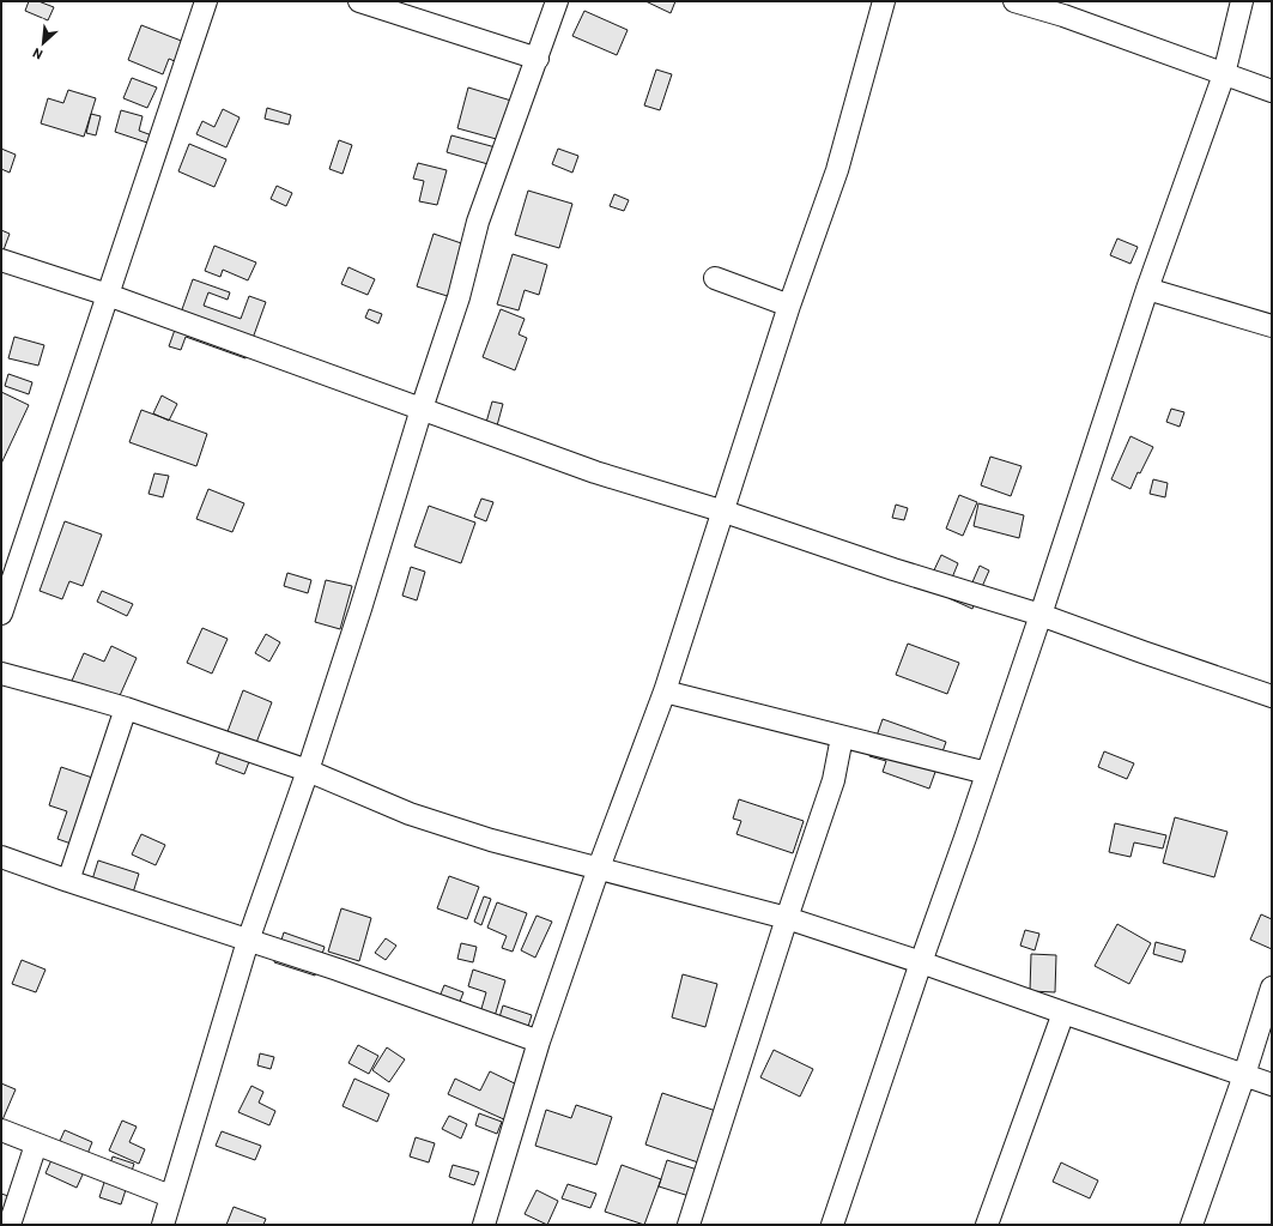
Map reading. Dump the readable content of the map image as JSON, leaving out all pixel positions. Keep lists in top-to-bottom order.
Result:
{
  "north": "bottom left"
}
